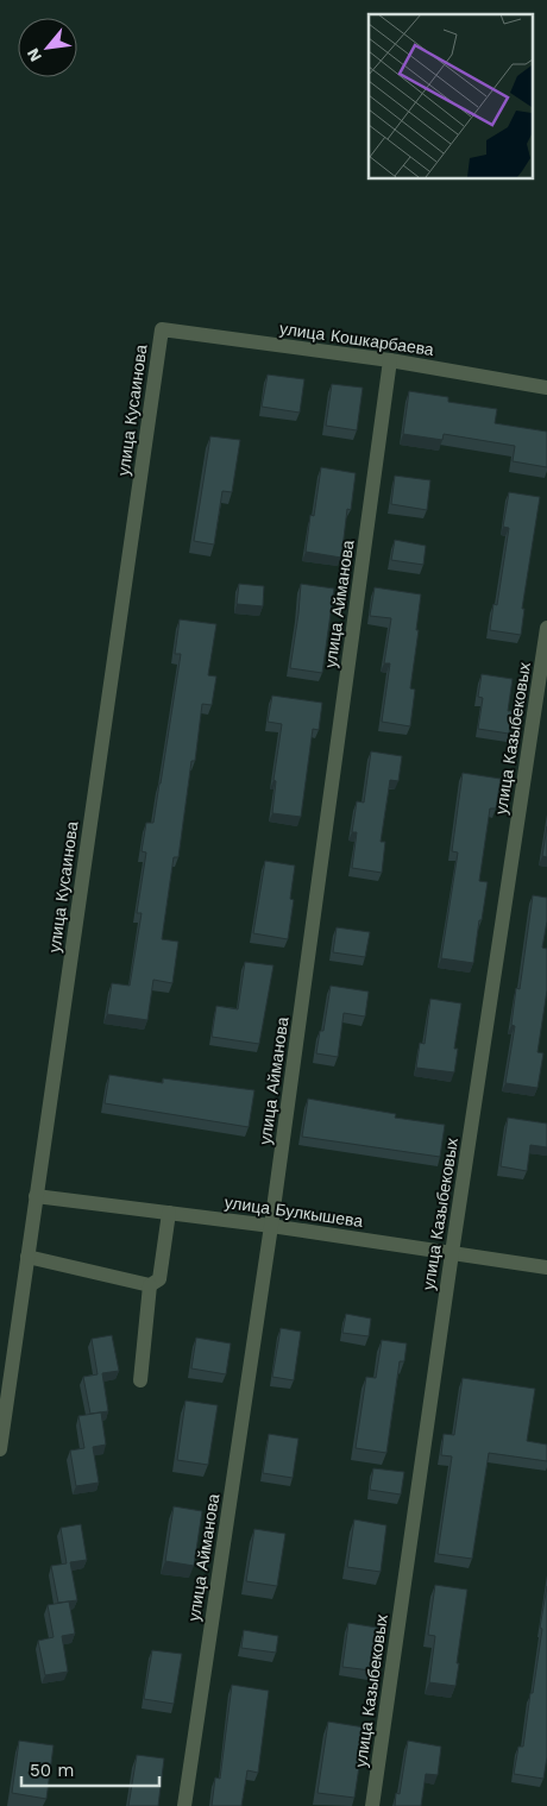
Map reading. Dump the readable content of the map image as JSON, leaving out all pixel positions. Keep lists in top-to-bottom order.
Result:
{
  "streets": {
    "street": [
      "улица Кошкарбаева",
      "улица Кусаинова",
      "улица Айманова",
      "улица Казыбековых",
      "улица Булкышева"
    ]
  },
  "crossings": [
    ["улица Кошкарбаева", "улица Кусаинова"],
    ["улица Кошкарбаева", "улица Айманова"],
    ["улица Кусаинова", "улица Булкышева"],
    ["улица Айманова", "улица Булкышева"],
    ["улица Казыбековых", "улица Булкышева"]
  ],
  "scale_bar": "50 m",
  "north": "bottom left"
}
